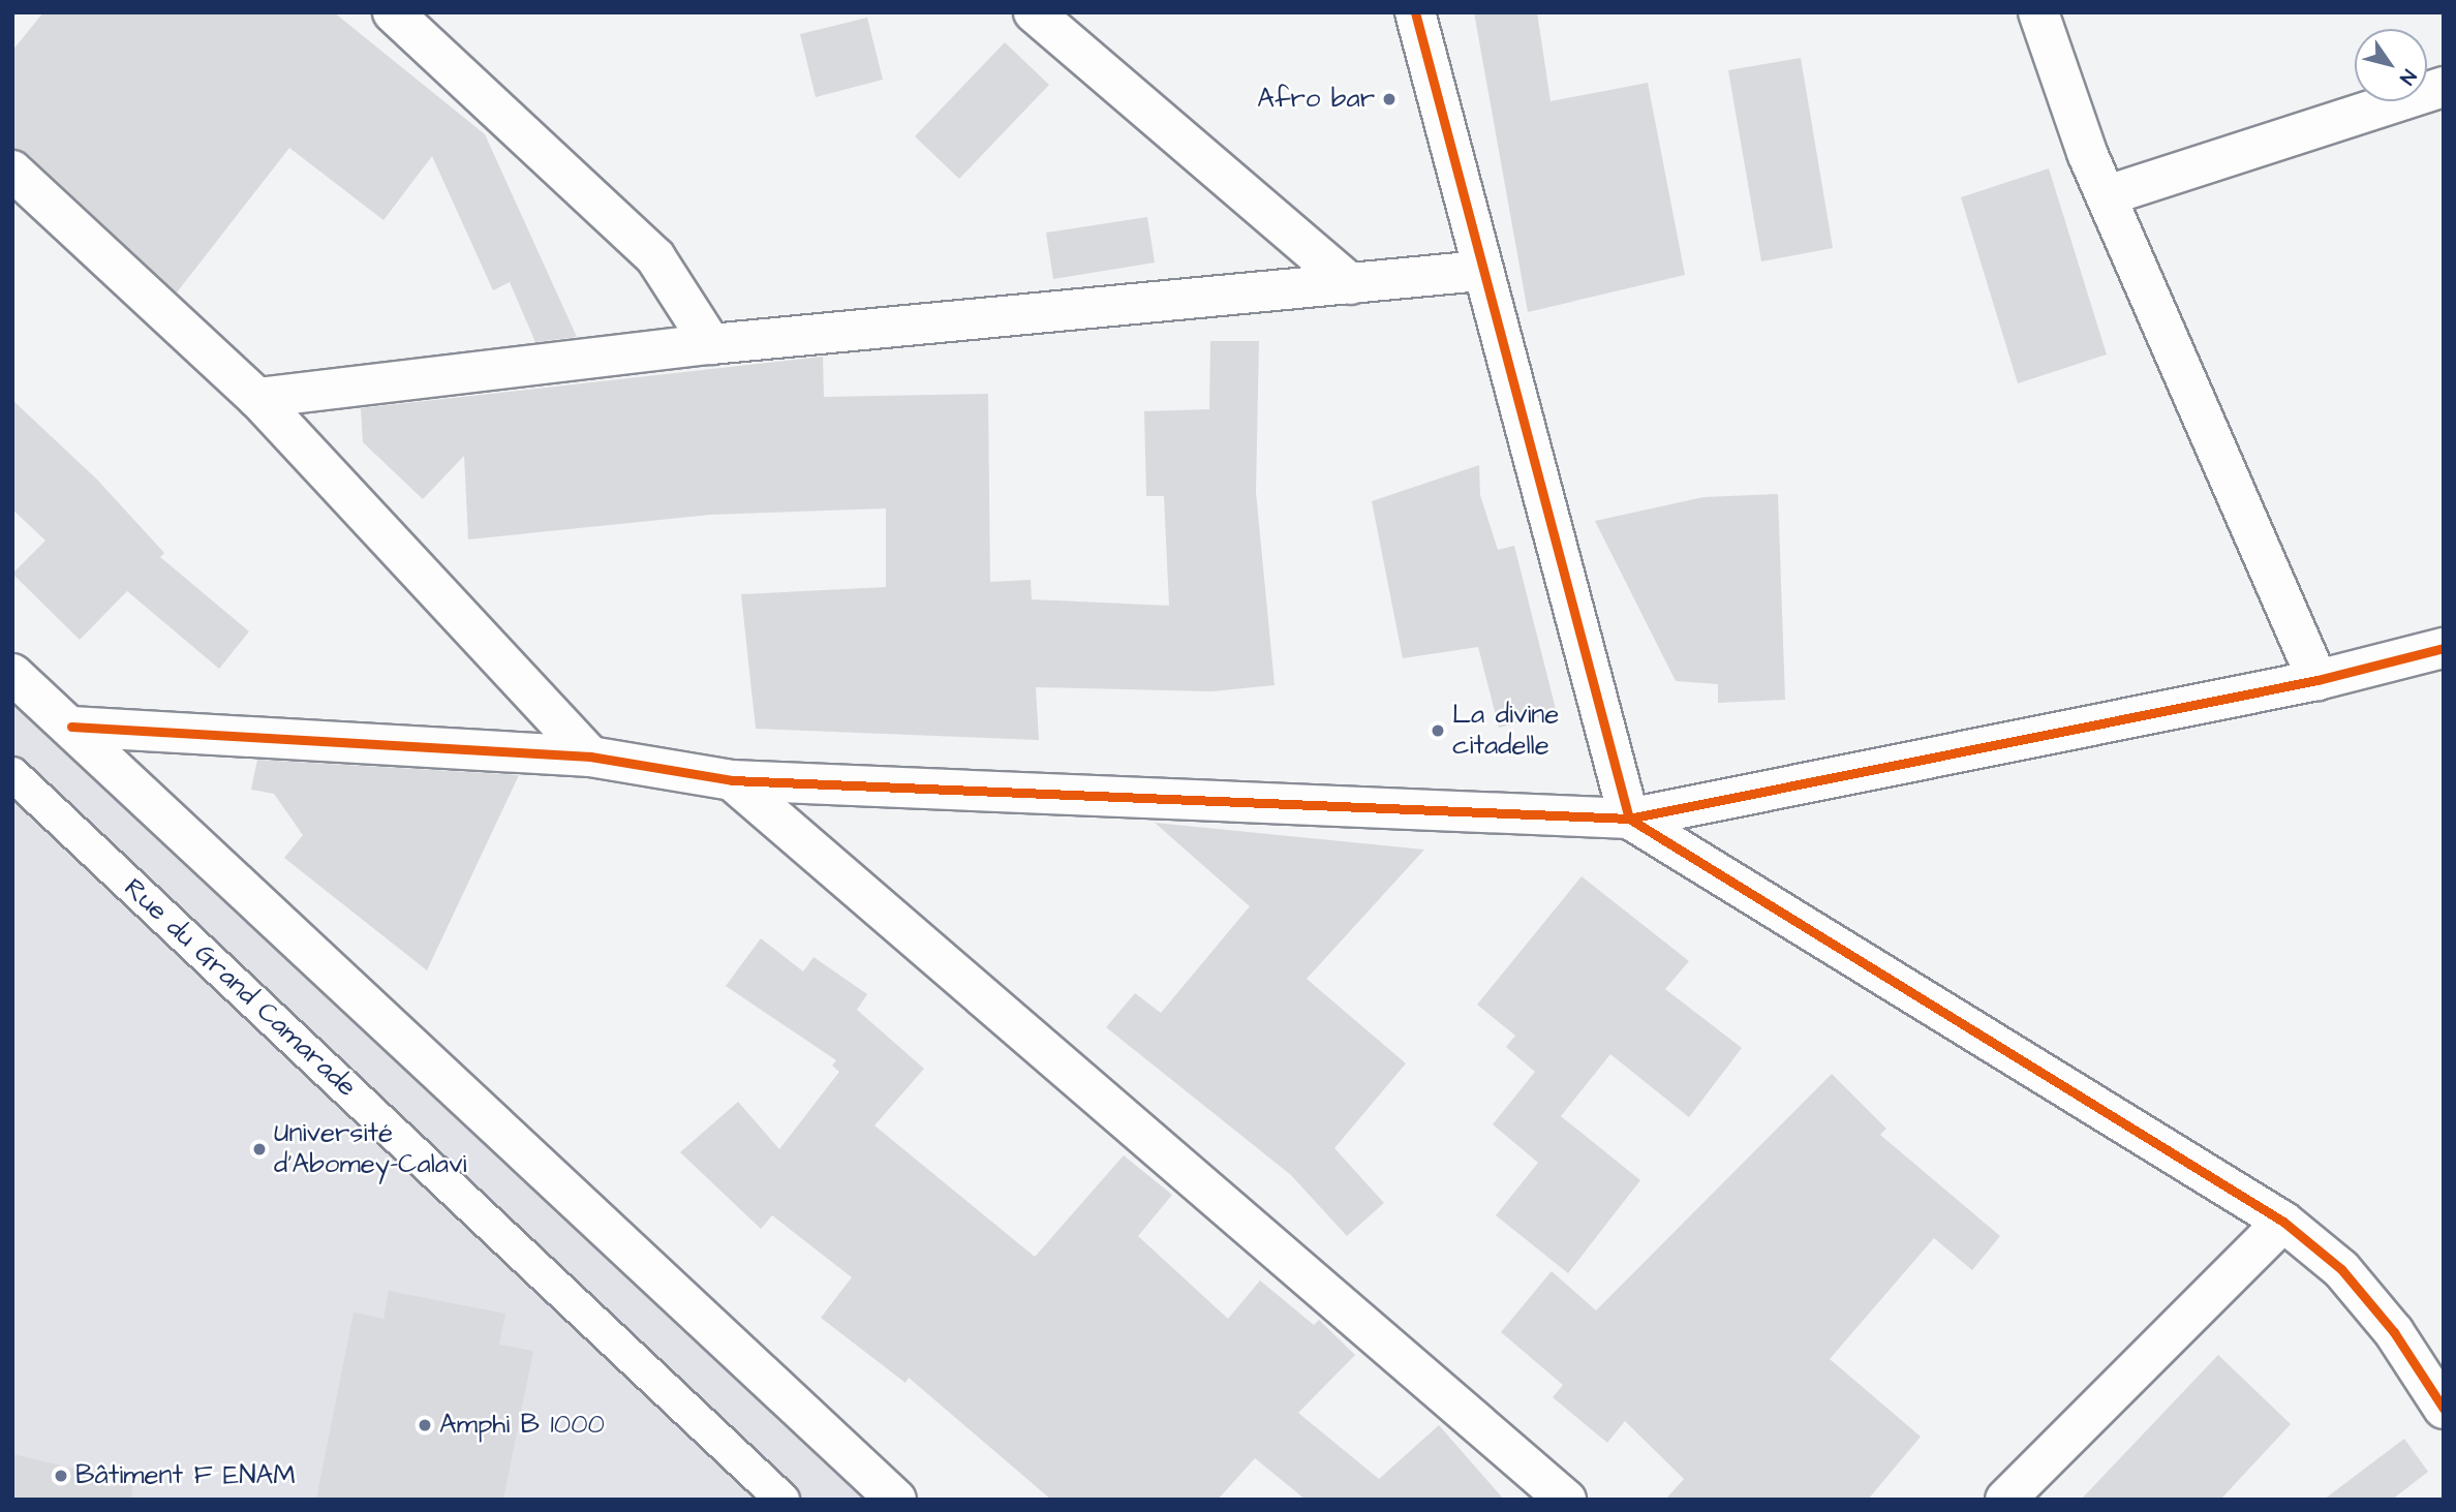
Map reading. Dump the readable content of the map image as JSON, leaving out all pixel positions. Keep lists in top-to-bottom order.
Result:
{
  "streets": {
    "lane": ["Rue du Grand Camarade"]
  },
  "places": [
    "Afro bar",
    "La divine citadelle",
    "Université d'Abomey-Calavi",
    "Amphi B 1000",
    "Bâtiment F ENAM"
  ],
  "north": "bottom right"
}
